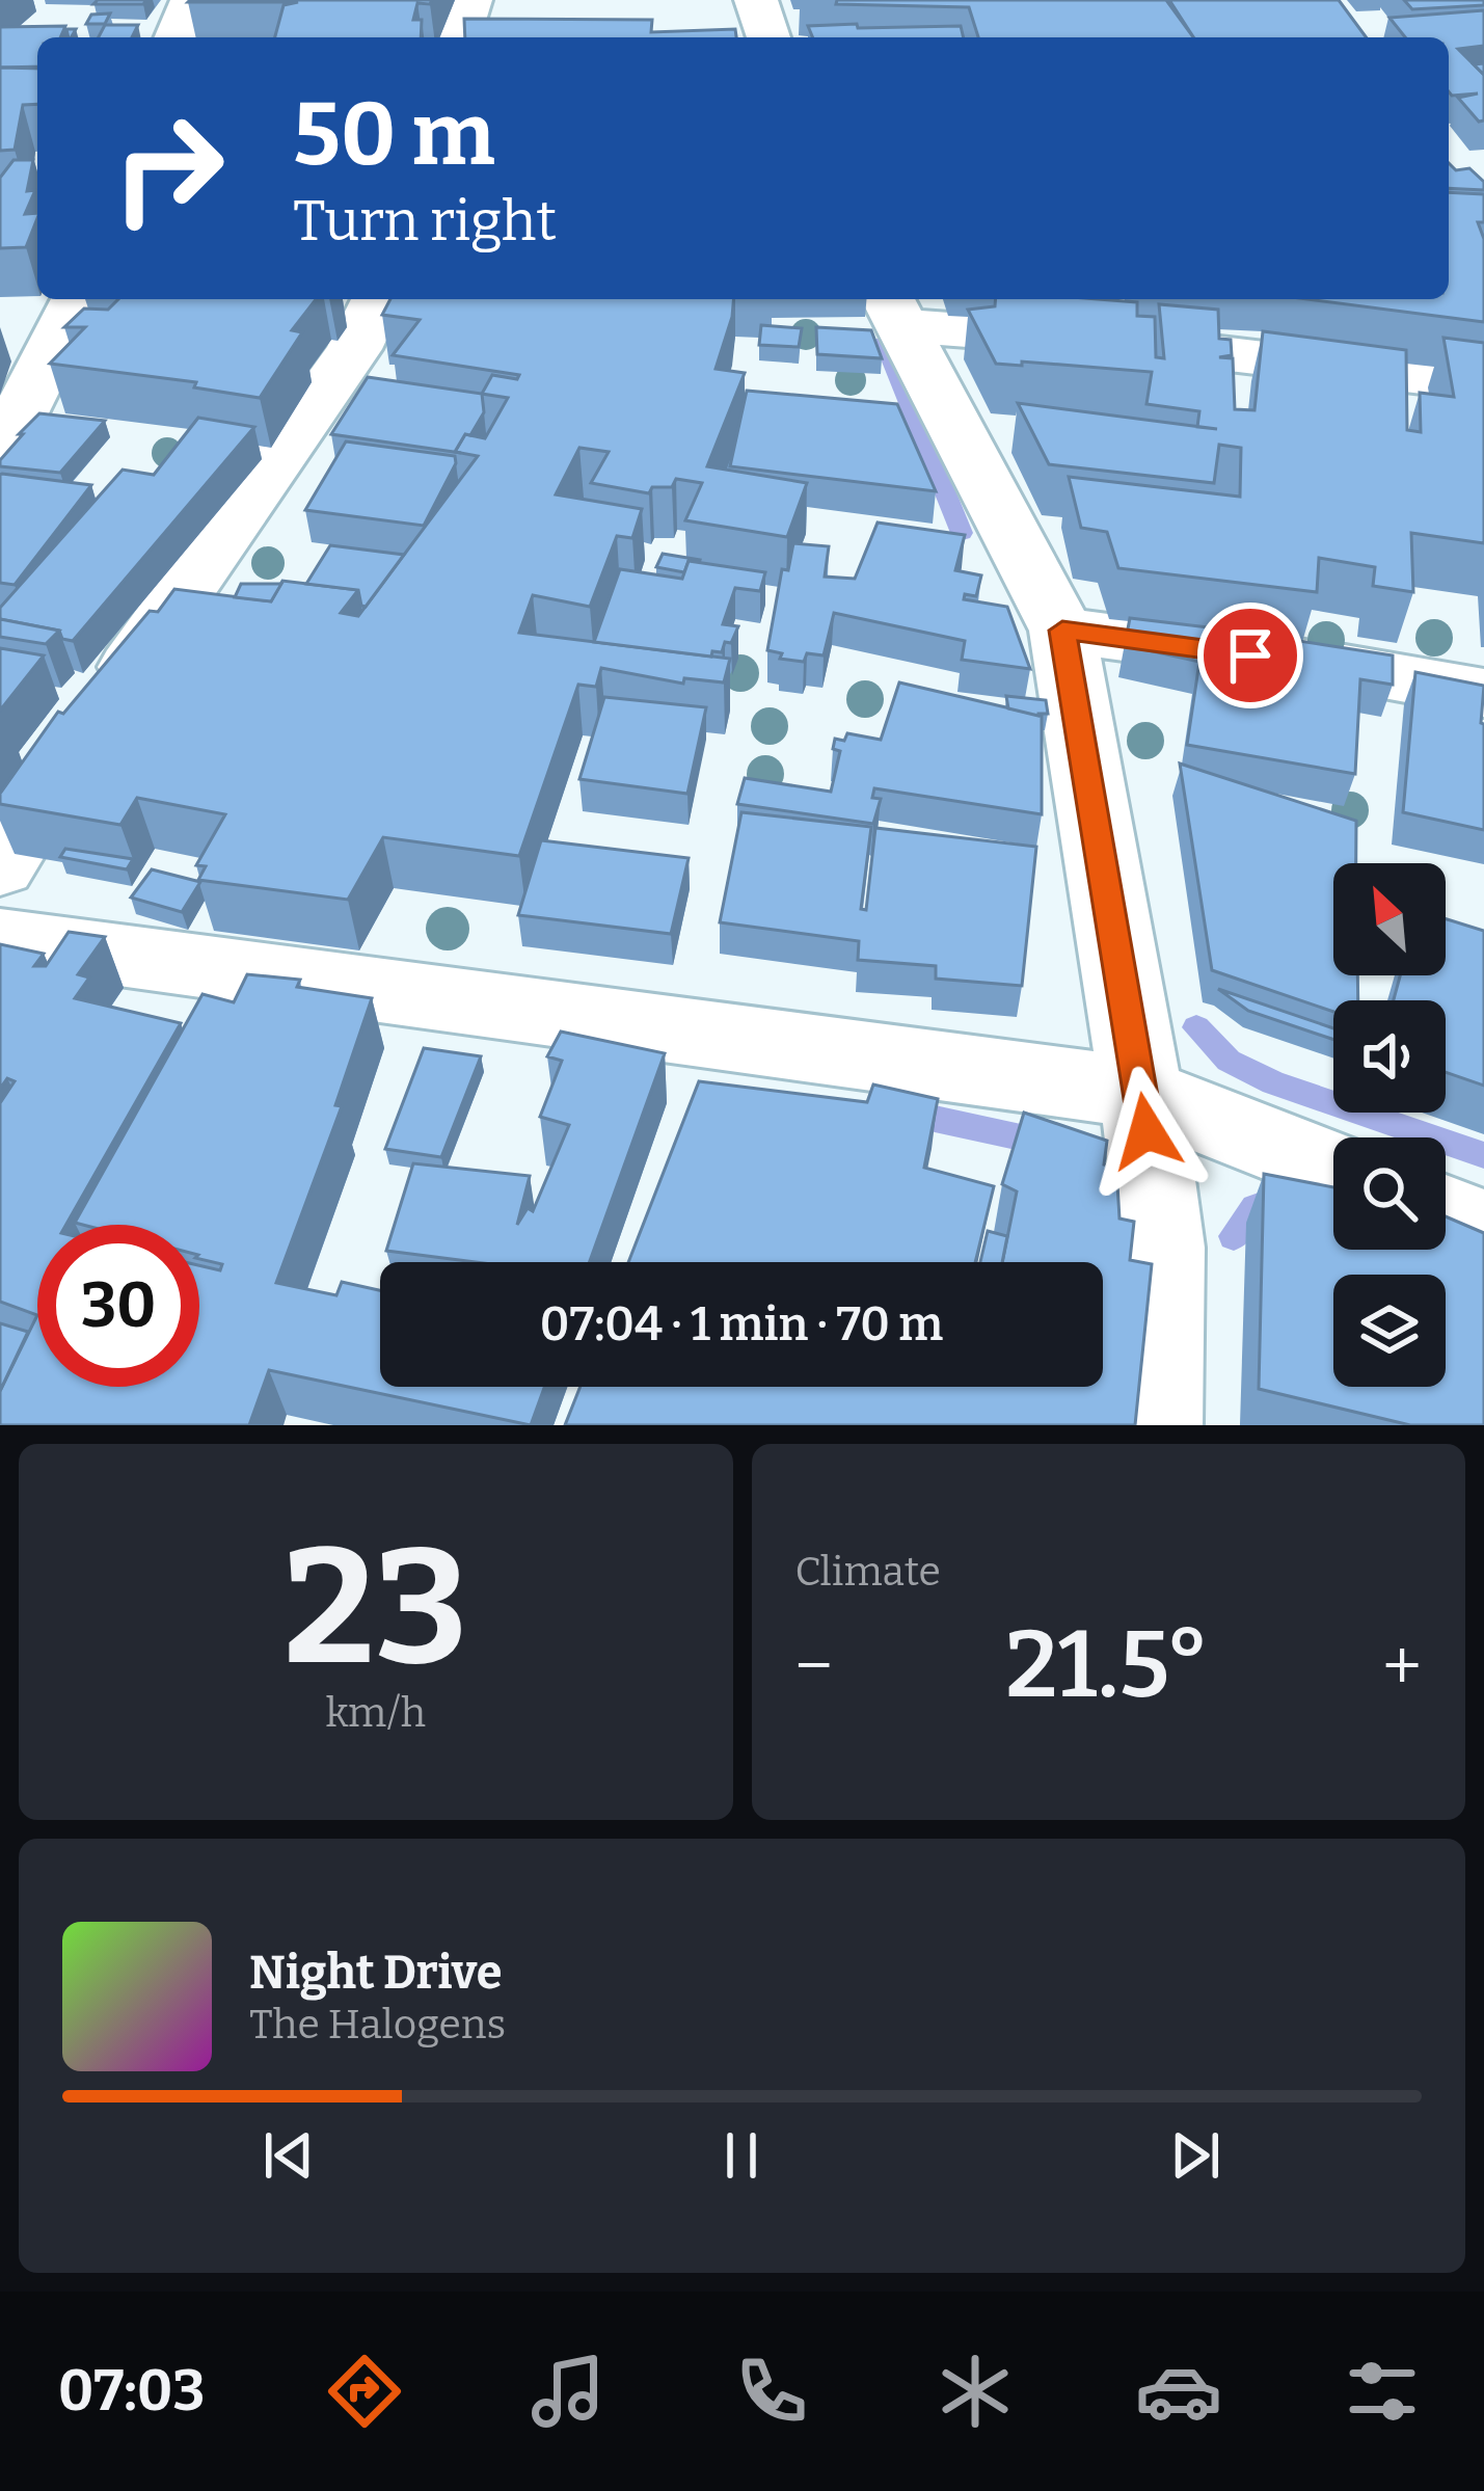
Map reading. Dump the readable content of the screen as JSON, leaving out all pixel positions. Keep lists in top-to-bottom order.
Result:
{
  "north": "top left",
  "page": {
    "turn": ["50 m", "Turn right"],
    "limit": "30",
    "trip": "07:04 · 1 min · 70 m",
    "tile": [
      ["23", "km/h"],
      "Climate"
    ],
    "heat": ["−", "21.5°", "+"],
    "song": ["Night Drive", "The Halogens"],
    "tabs": "07:03"
  }
}
